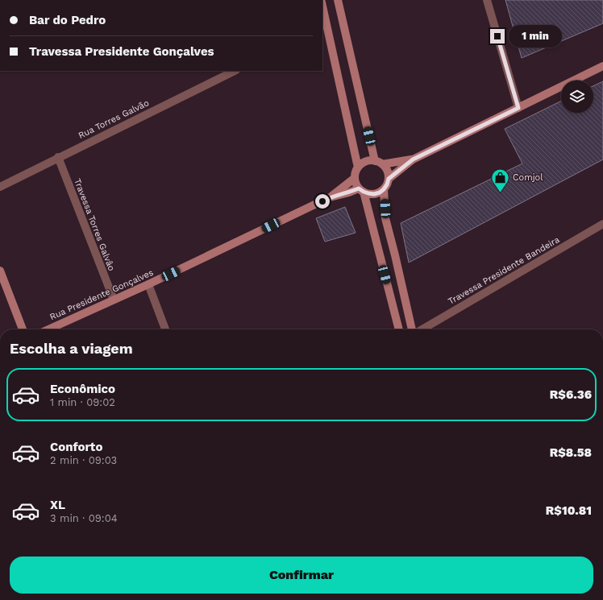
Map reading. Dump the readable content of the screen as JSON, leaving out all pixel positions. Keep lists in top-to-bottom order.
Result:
{
  "streets": {
    "street": [
      "Rua Torres Galvão",
      "Travessa Torres Galvâo",
      "Travessa Presidente Bandeira",
      "Rua Presidente Gonçalves"
    ]
  },
  "crossings": [
    ["Rua Torres Galvão", "Travessa Torres Galvâo"],
    ["Travessa Torres Galvâo", "Rua Presidente Gonçalves"]
  ],
  "places": {
    "shop": ["Comjol"]
  },
  "page": {
    "banner": ["Bar do Pedro", "Travessa Presidente Gonçalves"],
    "bubble": "1 min",
    "heading": "Escolha a viagem",
    "list": [
      {
        "name": "Econômico",
        "note": "1 min · 09:02",
        "value": "R$6.36"
      },
      {
        "name": "Conforto",
        "note": "2 min · 09:03",
        "value": "R$8.58"
      },
      {
        "name": "XL",
        "note": "3 min · 09:04",
        "value": "R$10.81"
      }
    ],
    "buttons": "Confirmar"
  }
}
